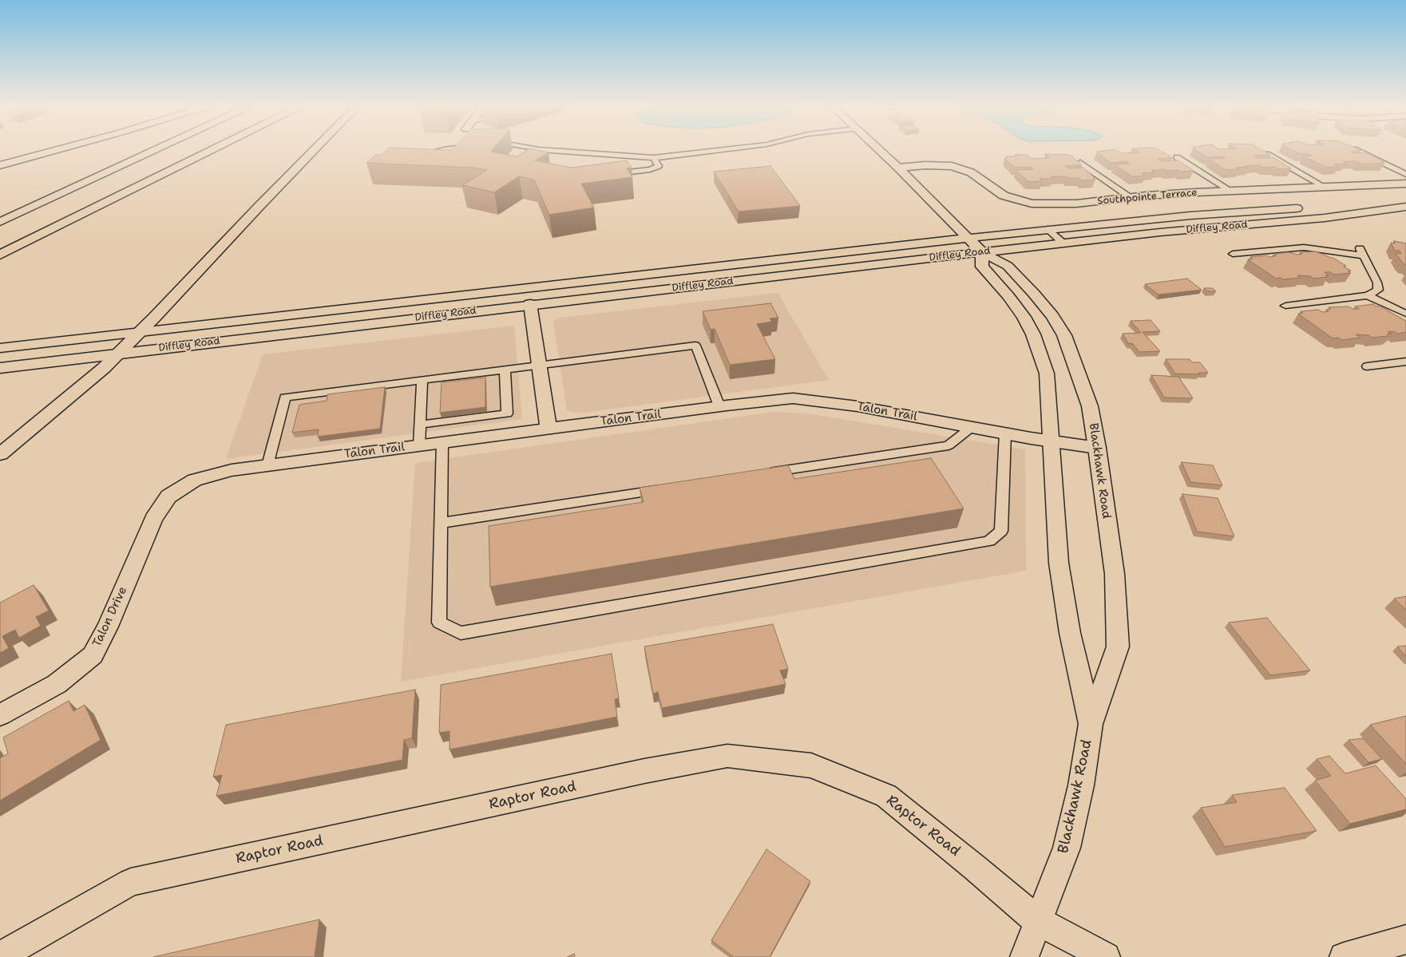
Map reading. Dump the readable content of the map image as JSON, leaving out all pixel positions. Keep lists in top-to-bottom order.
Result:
{
  "streets": {
    "main road": [
      "Southpointe Terrace",
      "Diffley Road",
      "Talon Trail",
      "Blackhawk Road",
      "Talon Drive",
      "Raptor Road"
    ]
  },
  "crossings": [
    ["Southpointe Terrace", "Blackhawk Road"],
    ["Diffley Road", "Blackhawk Road"],
    ["Talon Trail", "Blackhawk Road"],
    ["Talon Trail", "Talon Drive"],
    ["Blackhawk Road", "Raptor Road"]
  ]
}
